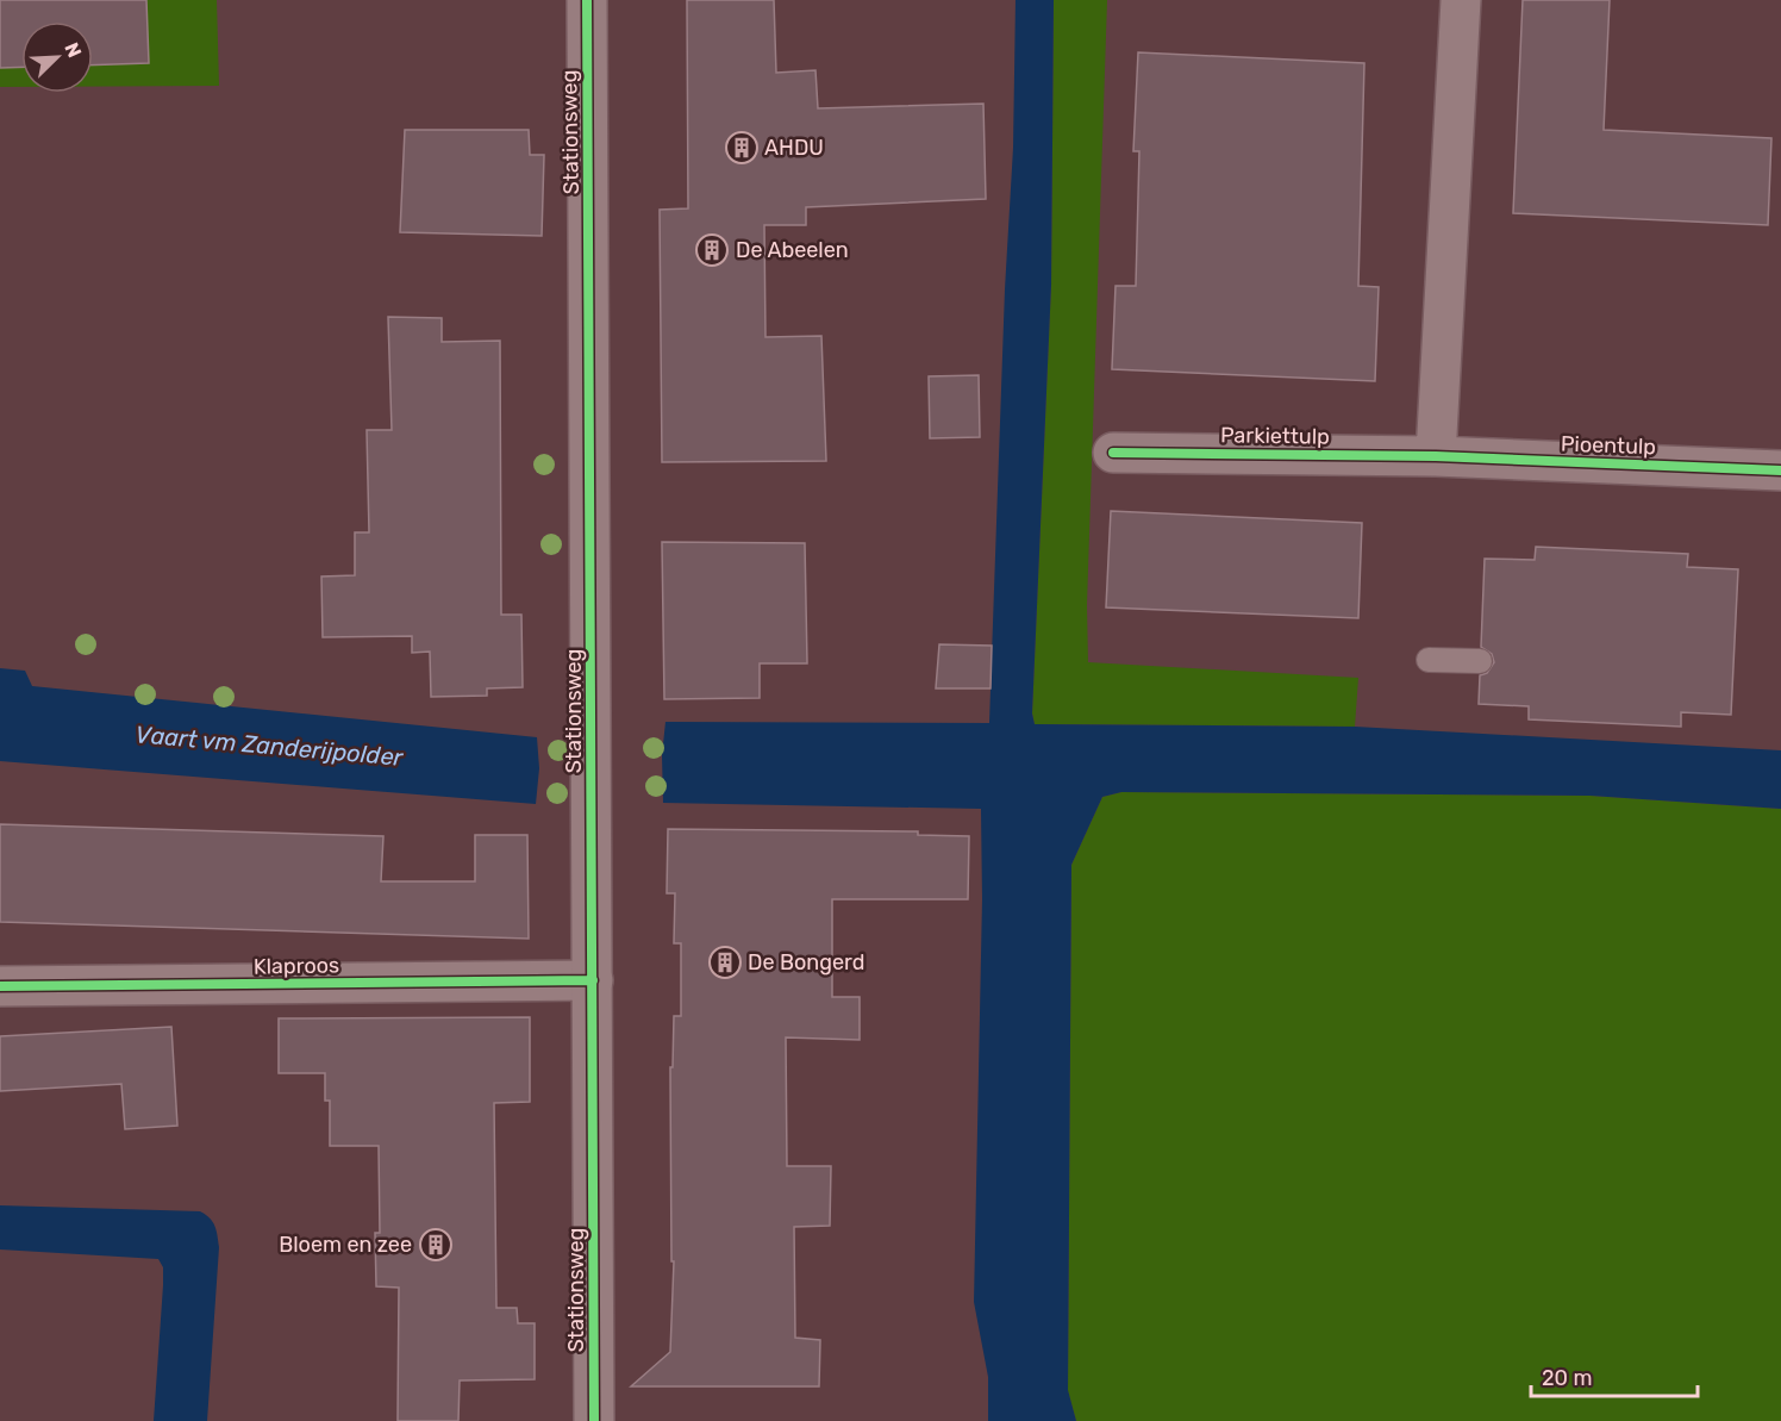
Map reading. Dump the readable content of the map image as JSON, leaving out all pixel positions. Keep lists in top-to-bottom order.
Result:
{
  "streets": {
    "street": [
      "Stationsweg",
      "Parkiettulp",
      "Pioentulp",
      "Klaproos"
    ]
  },
  "crossings": [
    ["Stationsweg", "Klaproos"],
    ["Parkiettulp", "Pioentulp"]
  ],
  "water": ["Vaart vm Zanderijpolder"],
  "places": {
    "building": [
      "AHDU",
      "De Abeelen",
      "De Bongerd",
      "Bloem en zee"
    ]
  },
  "scale_bar": "20 m",
  "north": "top right"
}
